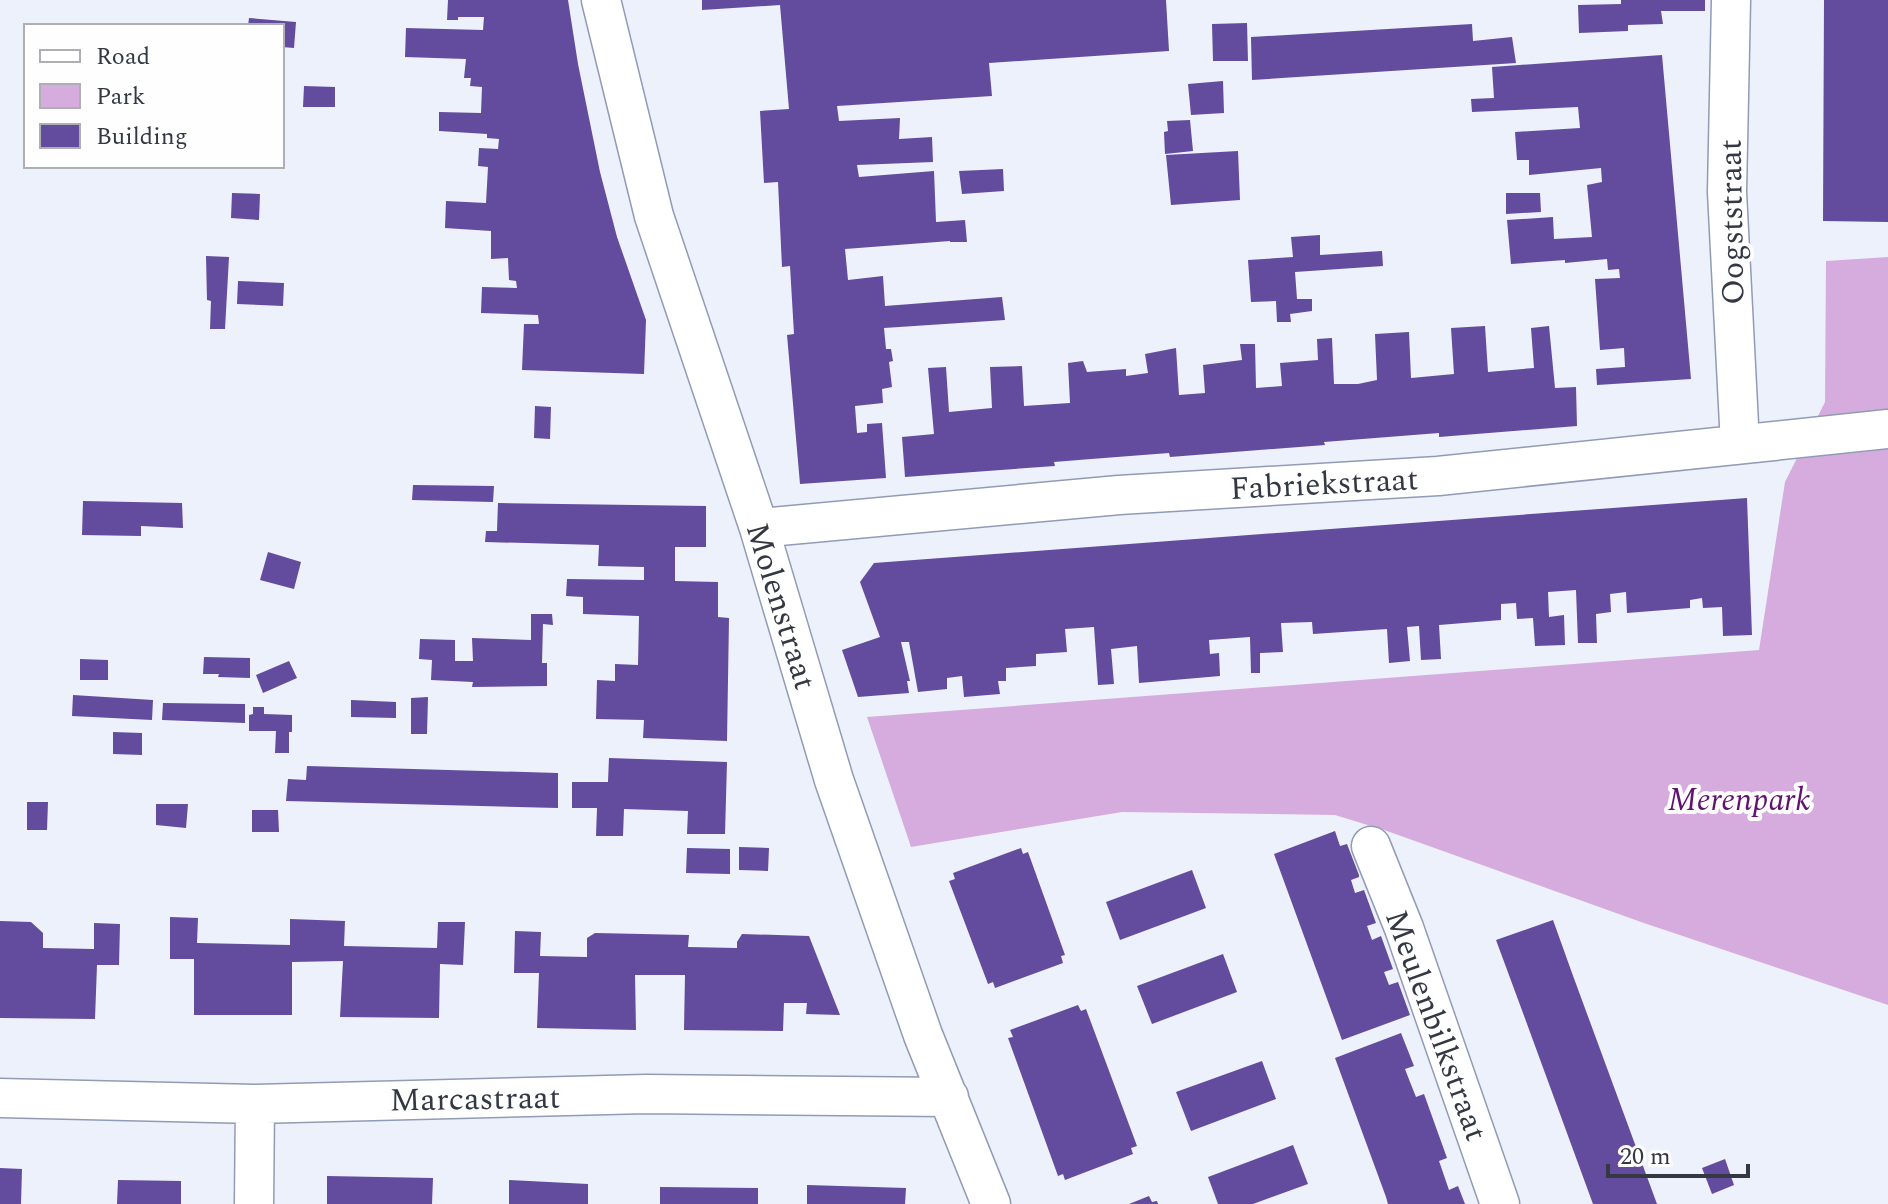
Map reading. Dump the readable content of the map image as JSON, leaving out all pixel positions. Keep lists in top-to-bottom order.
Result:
{
  "streets": {
    "street": [
      "Oogststraat",
      "Fabriekstraat",
      "Molenstraat",
      "Meulenbilkstraat",
      "Marcastraat"
    ]
  },
  "crossings": [
    ["Oogststraat", "Fabriekstraat"],
    ["Fabriekstraat", "Molenstraat"],
    ["Molenstraat", "Marcastraat"]
  ],
  "parks": ["Merenpark"],
  "legend": ["Road", "Park", "Building"],
  "scale_bar": "20 m"
}
